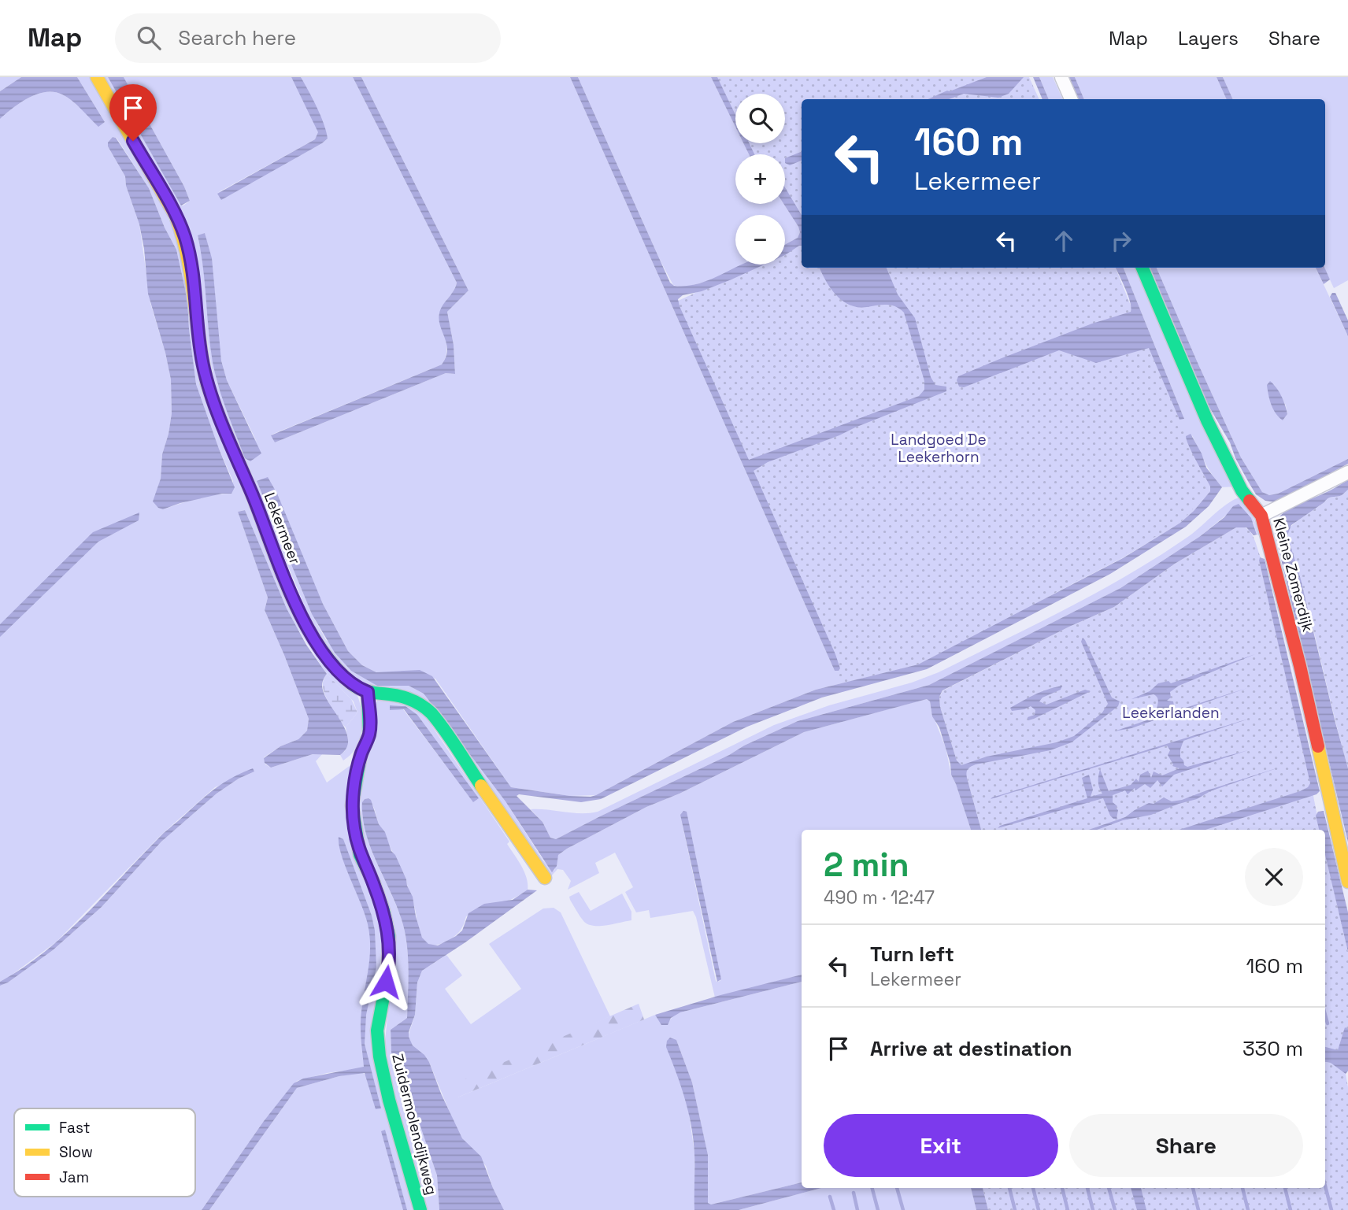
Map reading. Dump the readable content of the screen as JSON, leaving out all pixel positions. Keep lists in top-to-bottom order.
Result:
{
  "streets": {
    "street": ["Lekermeer", "Kleine Zomerdijk", "Zuidermolendijkweg"]
  },
  "crossings": [
    ["Lekermeer", "Zuidermolendijkweg"]
  ],
  "parks": ["Landgoed De Leekerhorn", "Leekerlanden"],
  "legend": ["Fast", "Slow", "Jam"],
  "page": {
    "header": "Map",
    "search": "Search here",
    "nav": ["Map", "Layers", "Share"],
    "map_buttons": ["+", "−"],
    "turn": ["160 m", "Lekermeer"],
    "heading": ["2 min", "490 m · 12:47"],
    "list": [
      {
        "name": "Turn left",
        "note": "Lekermeer",
        "value": "160 m"
      },
      {
        "name": "Arrive at destination",
        "value": "330 m"
      }
    ],
    "buttons": ["Exit", "Share"]
  }
}
